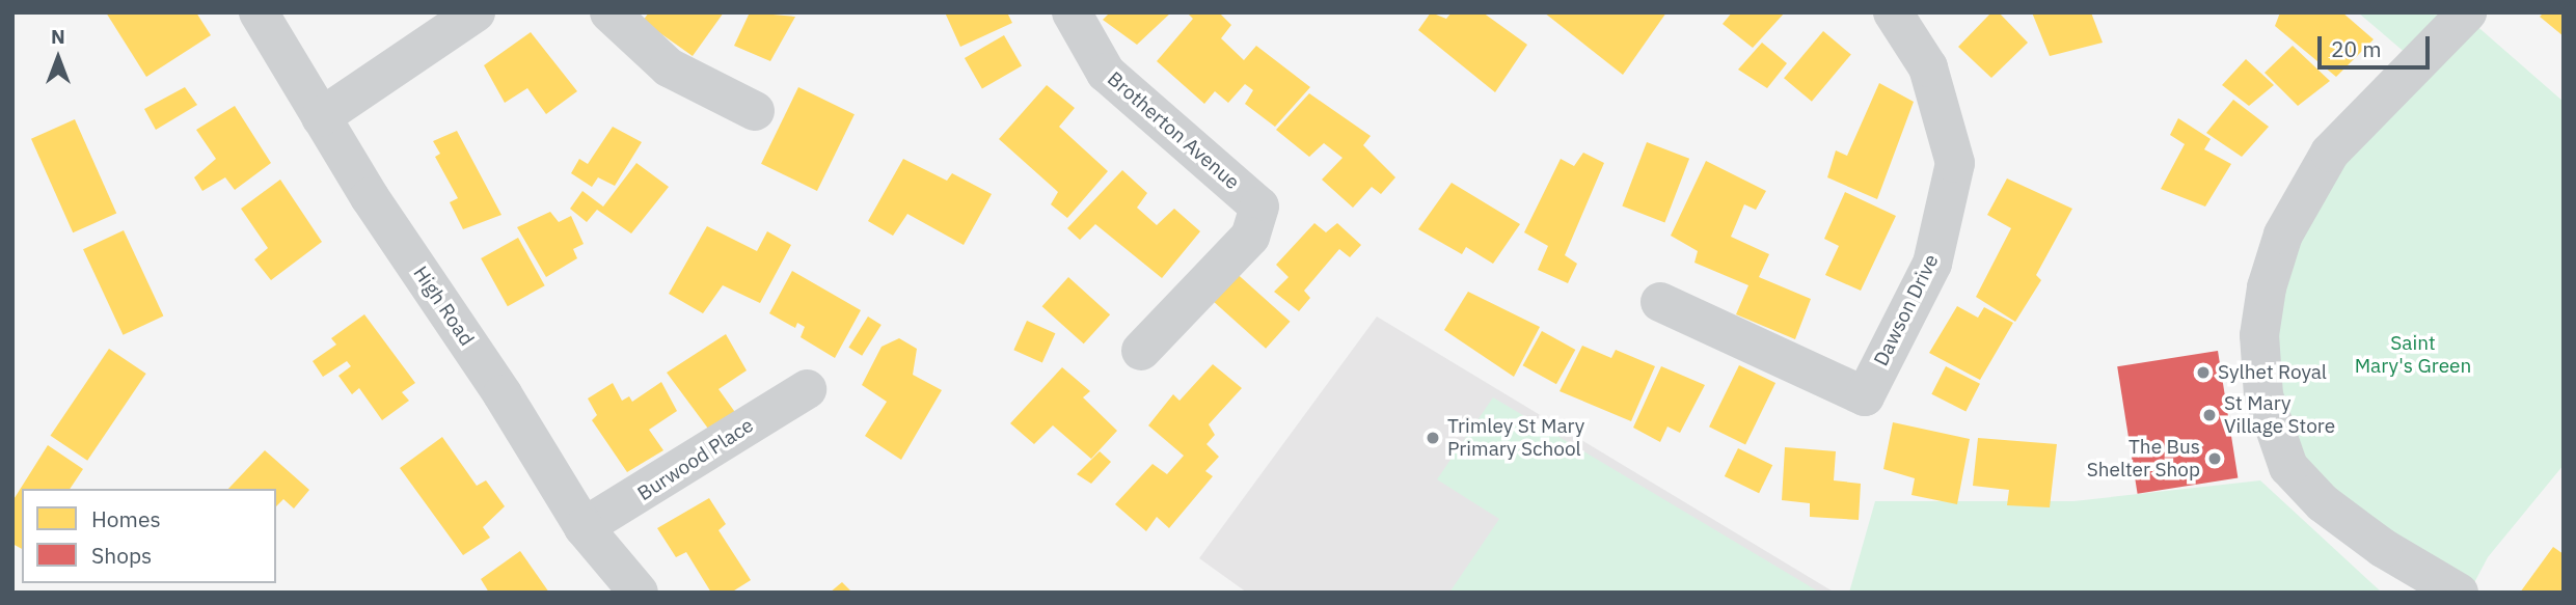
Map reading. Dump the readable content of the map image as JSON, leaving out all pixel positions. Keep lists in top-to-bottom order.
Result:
{
  "streets": {
    "street": [
      "Brotherton Avenue",
      "High Road",
      "Dawson Drive",
      "Burwood Place"
    ]
  },
  "crossings": [
    ["High Road", "Burwood Place"]
  ],
  "parks": ["Saint Mary's Green"],
  "places": [
    "Sylhet Royal",
    "St Mary Village Store",
    "Trimley St Mary Primary School",
    "The Bus Shelter Shop"
  ],
  "legend": ["Homes", "Shops"],
  "scale_bar": "20 m",
  "north": "top"
}
